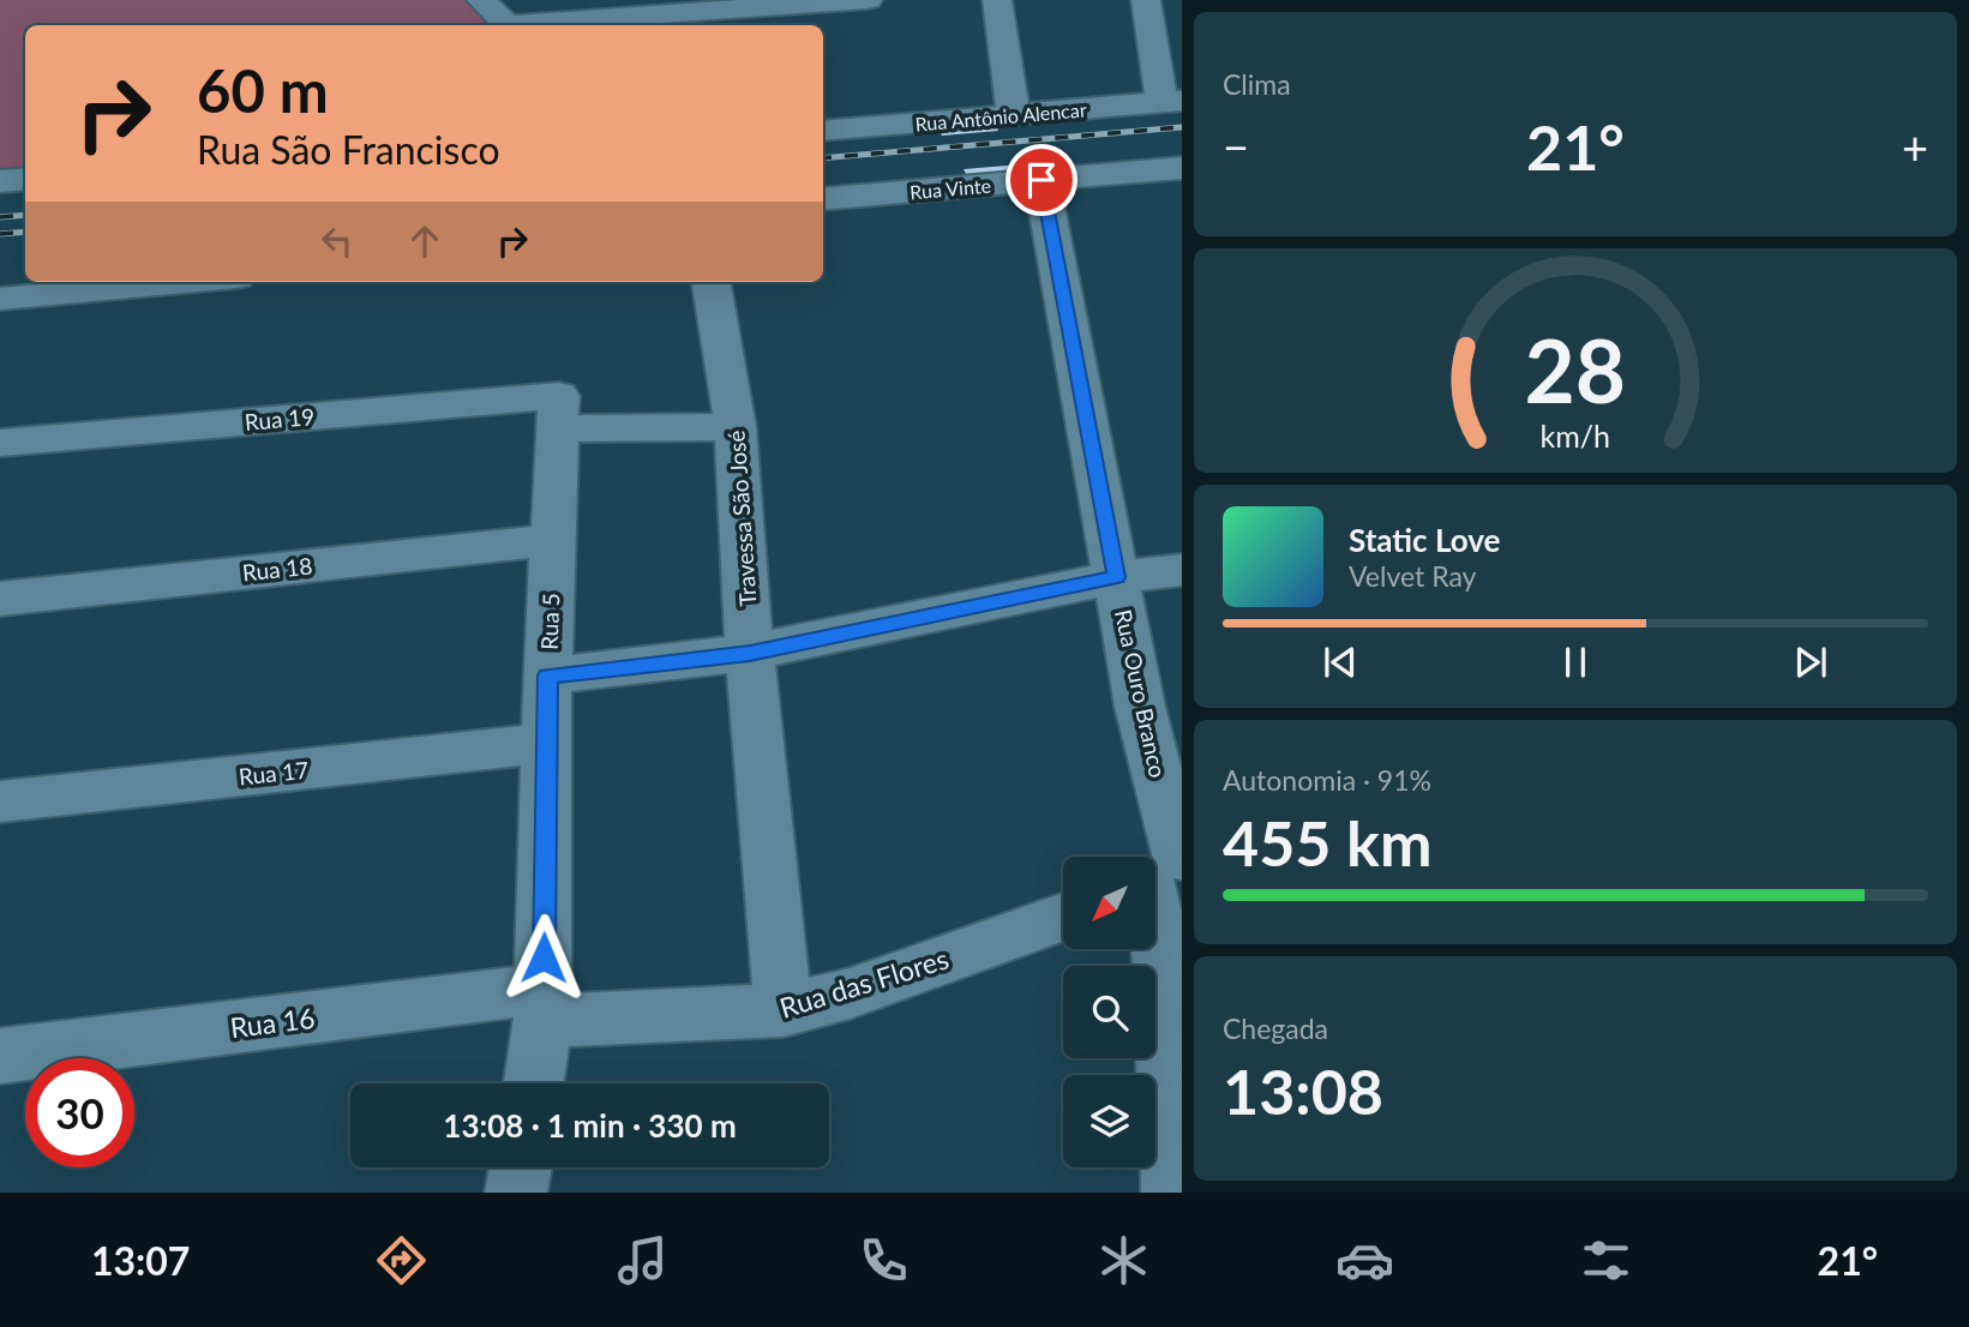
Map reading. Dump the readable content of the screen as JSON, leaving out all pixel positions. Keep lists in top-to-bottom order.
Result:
{
  "streets": {
    "street": [
      "Rua Antônio Alencar",
      "Rua Vinte",
      "Rua 19",
      "Travessa São José",
      "Rua 18",
      "Rua 5",
      "Rua Ouro Branco",
      "Rua 17",
      "Rua das Flores",
      "Rua 16"
    ]
  },
  "crossings": [
    ["Rua Vinte", "Rua Ouro Branco"],
    ["Rua 19", "Travessa São José"],
    ["Rua 19", "Rua 5"],
    ["Travessa São José", "Rua das Flores"],
    ["Rua 18", "Rua 5"],
    ["Rua 5", "Rua 17"],
    ["Rua 5", "Rua das Flores"],
    ["Rua 5", "Rua 16"],
    ["Rua das Flores", "Rua 16"]
  ],
  "north": "bottom left",
  "page": {
    "tile": [
      "Clima",
      ["Autonomia · 91%", "455 km"],
      ["Chegada", "13:08"]
    ],
    "turn": ["60 m", "Rua São Francisco"],
    "heat": ["−", "21°", "+"],
    "song": ["Static Love", "Velvet Ray"],
    "limit": "30",
    "trip": "13:08 · 1 min · 330 m",
    "tabs": ["13:07", "21°"],
    "gauge": ["28", "km/h"]
  }
}
